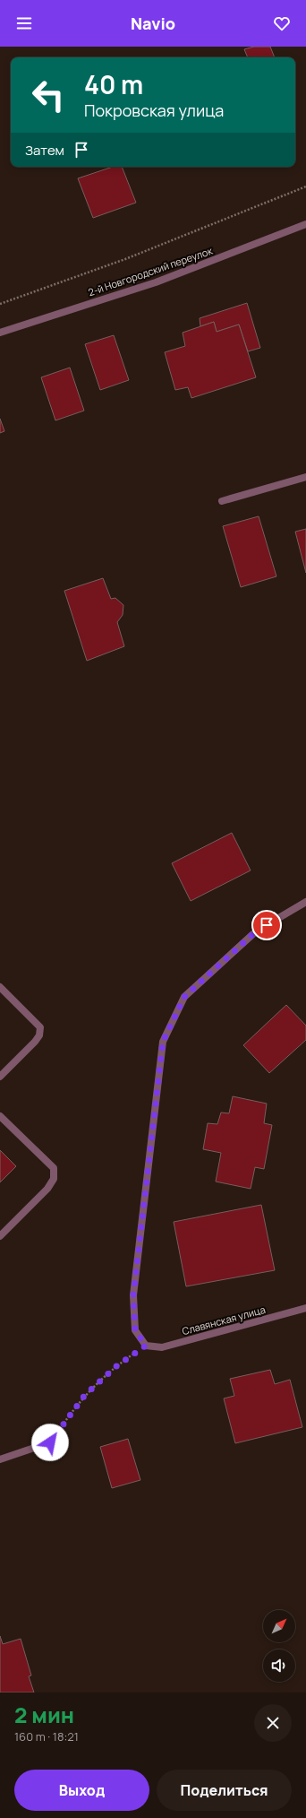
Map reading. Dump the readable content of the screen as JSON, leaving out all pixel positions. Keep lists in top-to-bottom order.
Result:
{
  "streets": {
    "street": ["2-й Новгородский переулок", "Славянская улица"]
  },
  "north": "top right",
  "page": {
    "header": "Navio",
    "turn": ["40 m", "Покровская улица"],
    "then": "Затем",
    "heading": ["2 мин", "160 m · 18:21"],
    "buttons": ["Выход", "Поделиться"]
  }
}
